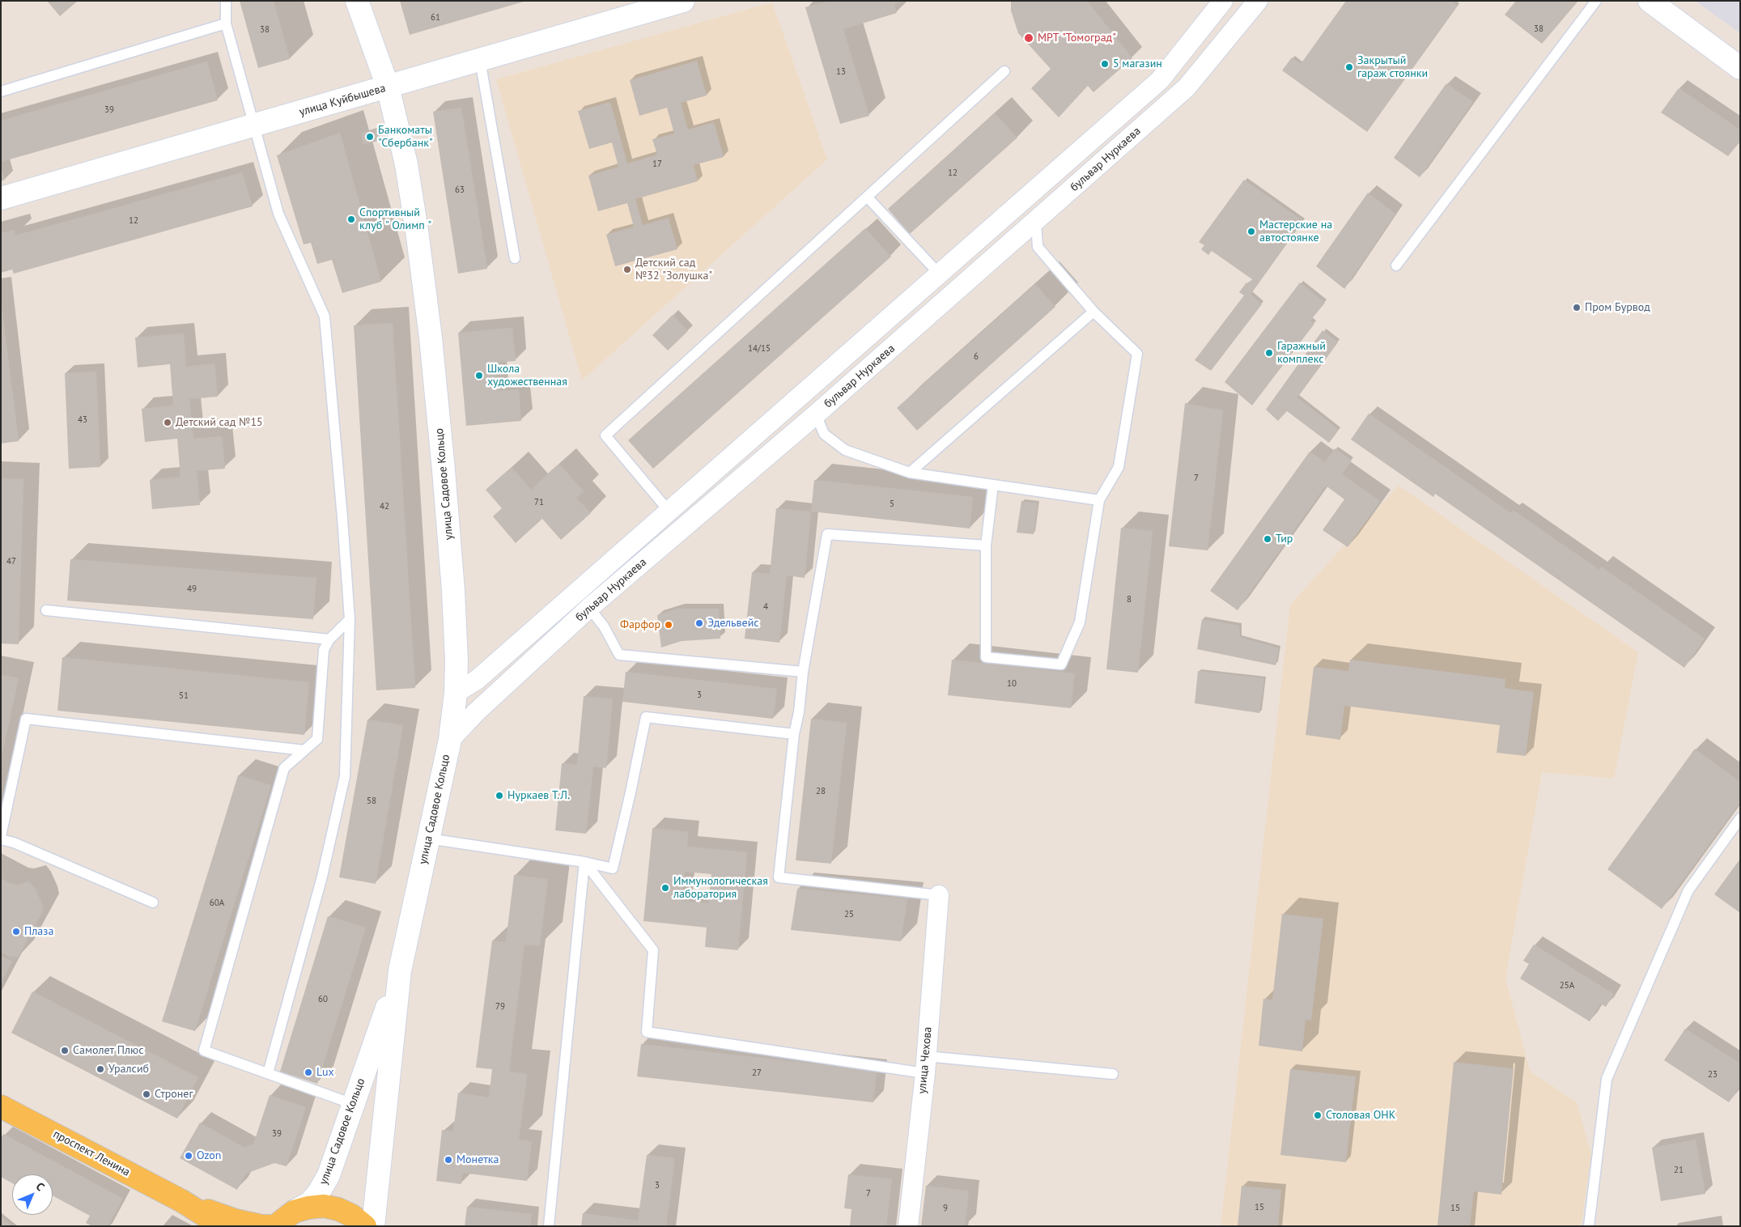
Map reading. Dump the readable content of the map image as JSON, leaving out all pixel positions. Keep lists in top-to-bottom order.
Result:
{
  "streets": {
    "main road": ["улица Куйбышева", "улица Садовое Кольцо", "проспект Ленина"],
    "street": ["бульвар Нуркаева", "улица Чехова"]
  },
  "crossings": [
    ["улица Куйбышева", "улица Садовое Кольцо"],
    ["бульвар Нуркаева", "улица Садовое Кольцо"]
  ],
  "places": [
    "МРТ \"Томоград\"",
    "5 магазин",
    "Закрытый гараж стоянки",
    "Банкоматы \"Сбербанк\"",
    "Спортивный клуб \" Олимп \"",
    "Мастерские на автостоянке",
    "Детский сад №32 \"Золушка\"",
    "Пром Бурвод",
    "Гаражный комплекс",
    "Школа художественная",
    "Детский сад №15",
    "Тир",
    "Эдельвейс",
    "Фарфор",
    "Нуркаев Т.Л.",
    "Иммунологическая лаборатория",
    "Плаза",
    "Самолет Плюс",
    "Уралсиб",
    "Lux",
    "Стронег",
    "Столовая ОНК",
    "Ozon",
    "Монетка"
  ],
  "house_numbers": [
    "61",
    "38",
    "38",
    "13",
    "39",
    "17",
    "12",
    "63",
    "12",
    "14/15",
    "6",
    "43",
    "7",
    "71",
    "5",
    "42",
    "47",
    "49",
    "8",
    "4",
    "10",
    "3",
    "51",
    "28",
    "58",
    "60А",
    "25",
    "25А",
    "60",
    "79",
    "27",
    "23",
    "39",
    "21",
    "3",
    "7",
    "15",
    "9",
    "15"
  ],
  "north": "top right"
}
